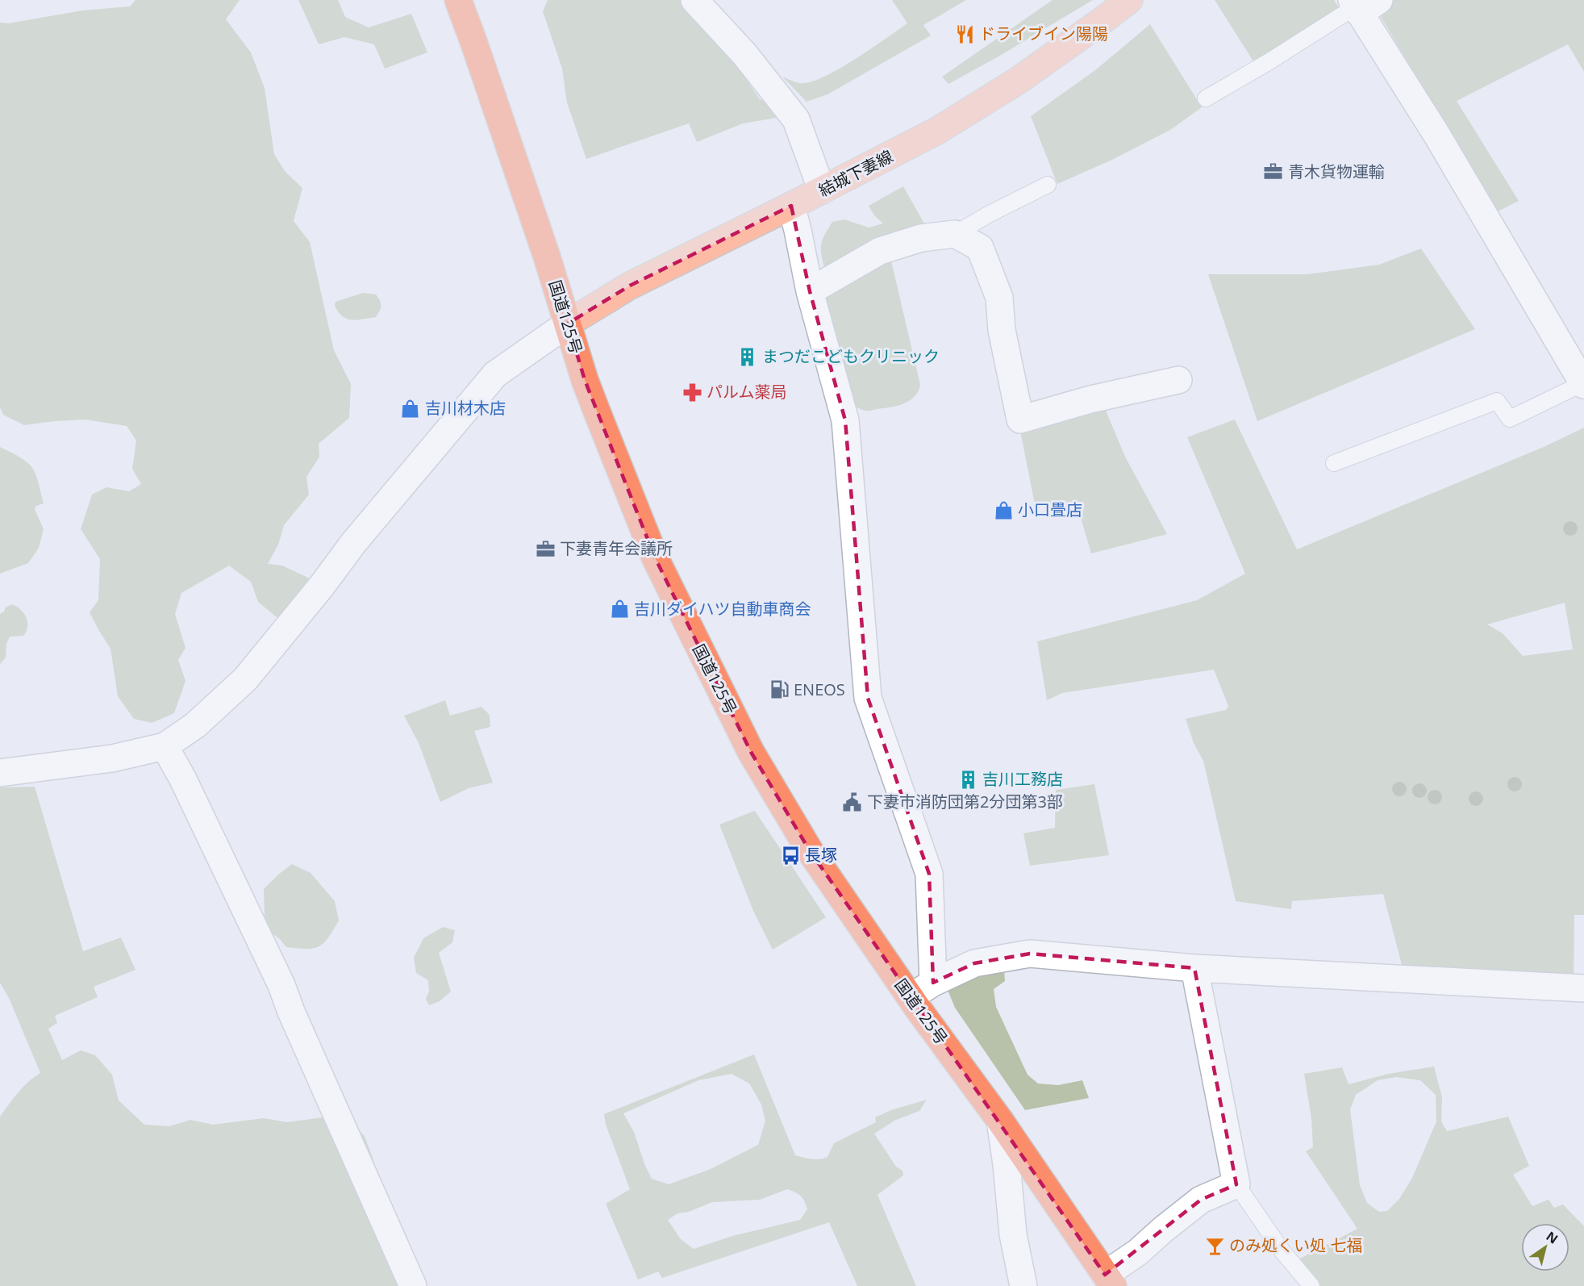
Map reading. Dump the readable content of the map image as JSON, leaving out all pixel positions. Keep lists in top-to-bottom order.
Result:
{
  "streets": {
    "highway": ["国道125号"],
    "main road": ["結城下妻線"]
  },
  "crossings": [
    ["結城下妻線", "国道125号"]
  ],
  "places": {
    "restaurant": ["ドライブイン陽陽"],
    "office": ["青木貨物運輸", "下妻青年会議所"],
    "building": ["まつだこどもクリニック", "吉川工務店"],
    "pharmacy": ["パルム薬局"],
    "shop": ["吉川材木店", "小口畳店", "吉川ダイハツ自動車商会"],
    "fuel station": ["ENEOS"],
    "public building": ["下妻市消防団第2分団第3部"],
    "bus stop": ["長塚"],
    "bar": ["のみ処くい処 七福"]
  },
  "north": "top right"
}
